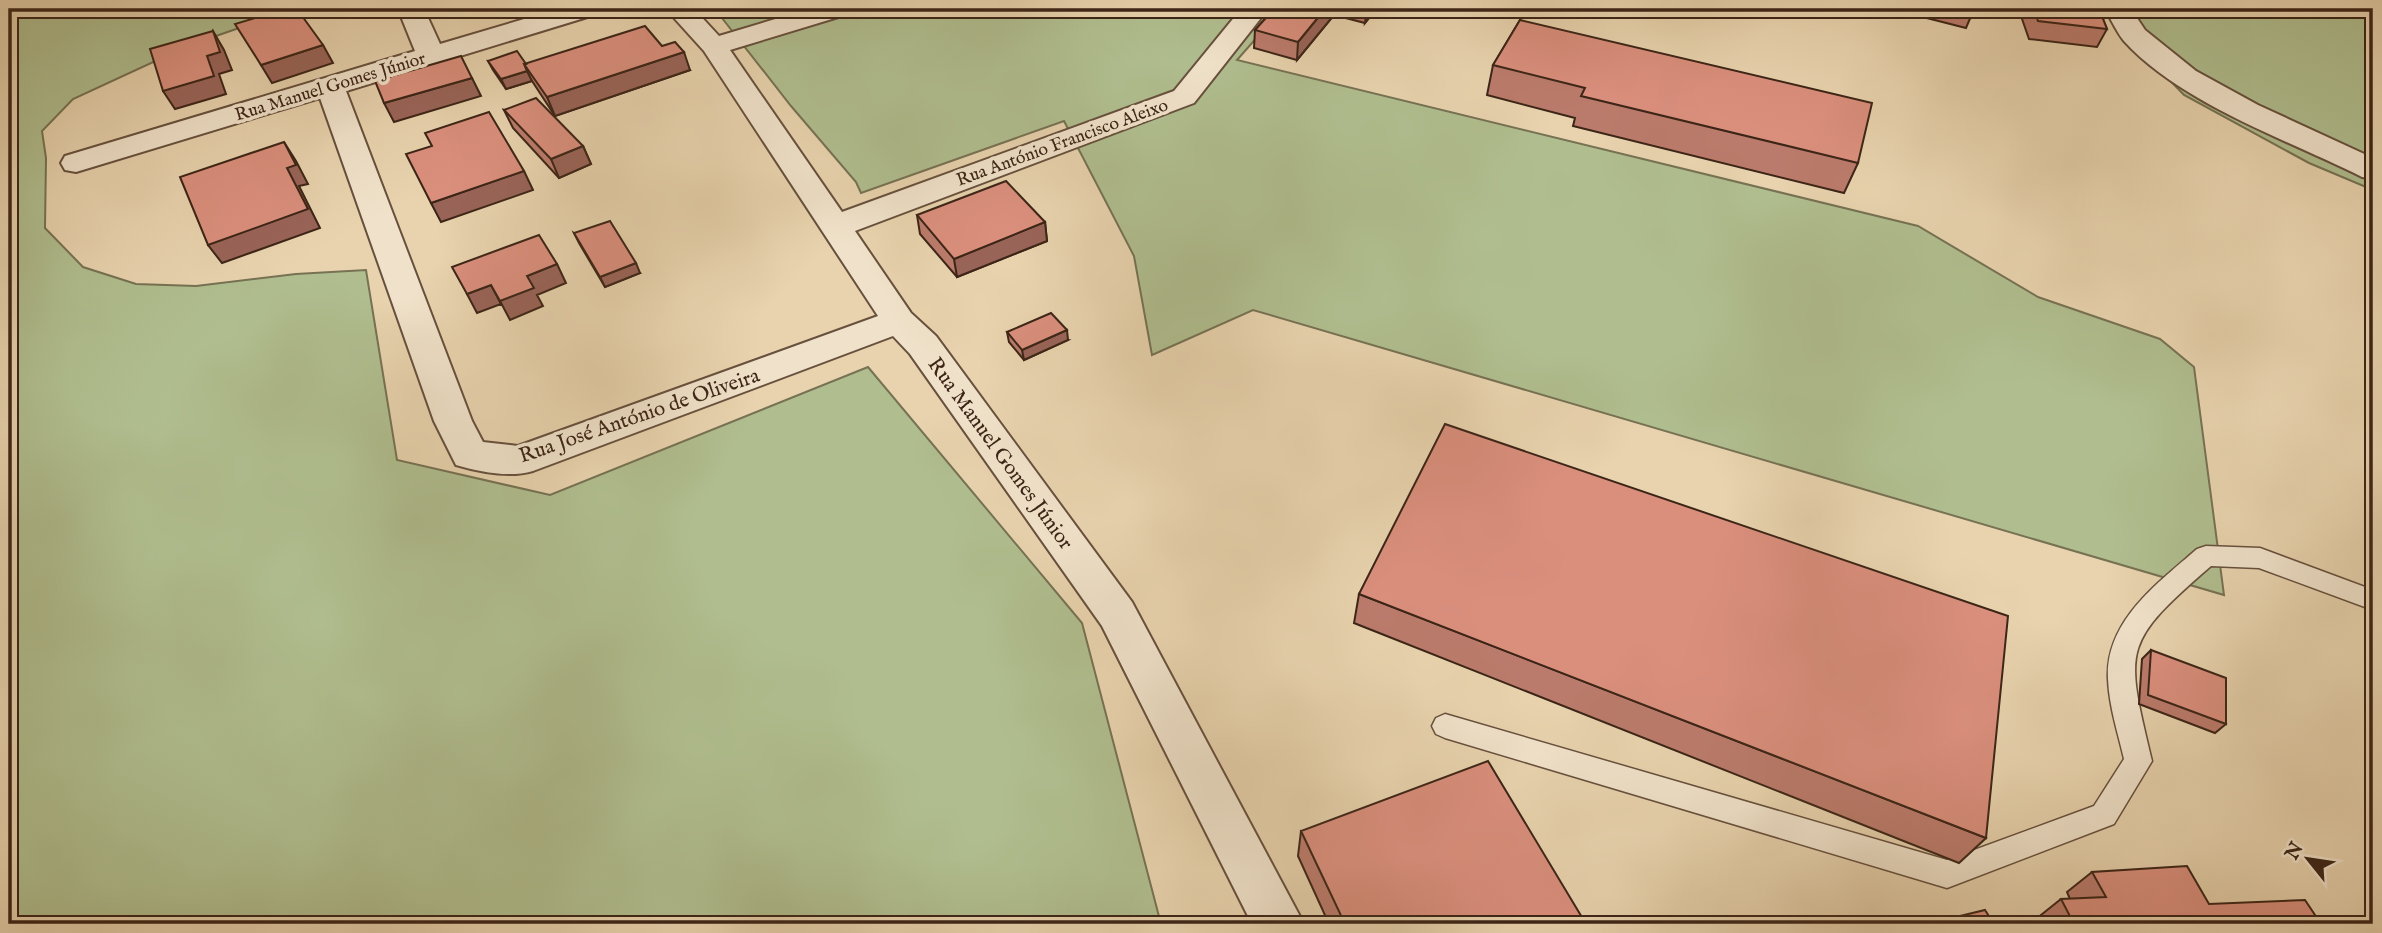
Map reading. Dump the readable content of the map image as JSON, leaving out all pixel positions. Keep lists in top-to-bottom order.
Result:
{
  "streets": {
    "street": ["Rua Manuel Gomes Júnior", "Rua António Francisco Aleixo", "Rua José António de Oliveira"]
  },
  "crossings": [
    ["Rua Manuel Gomes Júnior", "Rua António Francisco Aleixo"],
    ["Rua Manuel Gomes Júnior", "Rua José António de Oliveira"]
  ],
  "north": "top left"
}
